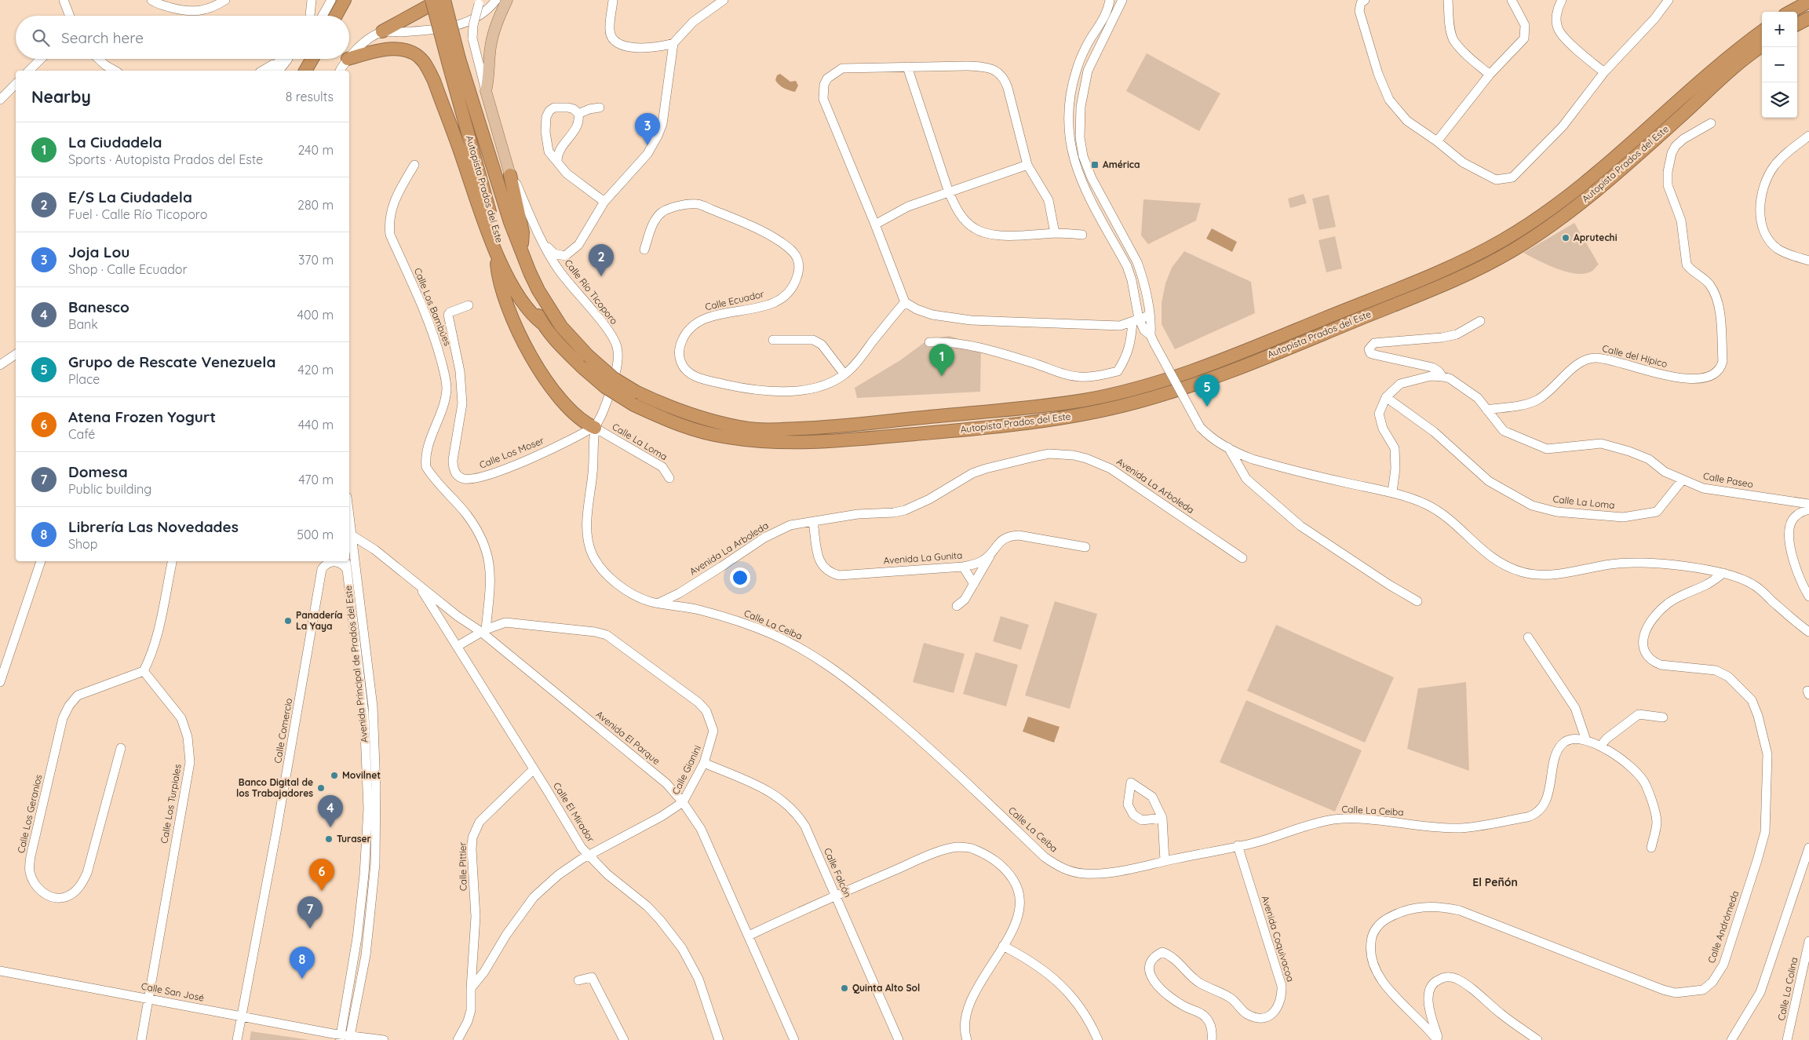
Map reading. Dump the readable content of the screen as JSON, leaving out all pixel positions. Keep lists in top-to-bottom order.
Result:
{
  "streets": {
    "highway": ["Autopista Prados del Este"],
    "street": [
      "Calle Río Ticoporo",
      "Calle Ecuador",
      "Calle Los Bambúes",
      "Calle del Hípico",
      "Calle La Loma",
      "Calle Los Moser",
      "Calle Paseo",
      "Avenida La Arboleda",
      "Avenida La Gunita",
      "Calle La Ceiba",
      "Avenida Principal de Prados del Este",
      "Calle Comercio",
      "Avenida El Parque",
      "Calle Gianini",
      "Calle Los Turpiales",
      "Calle El Mirador",
      "Calle Los Geranios",
      "Calle Pittier",
      "Calle Falcón",
      "Calle Andrómeda",
      "Avenida Coquivacoa",
      "Calle La Colina",
      "Calle San José"
    ]
  },
  "crossings": [
    ["Calle Río Ticoporo", "Calle La Loma"],
    ["Calle Río Ticoporo", "Calle Los Moser"],
    ["Calle Río Ticoporo", "Calle La Ceiba"],
    ["Calle Los Bambúes", "Avenida El Parque"],
    ["Calle Los Bambúes", "Calle Gianini"],
    ["Calle del Hípico", "Calle Paseo"],
    ["Calle La Loma", "Calle Los Moser"],
    ["Calle La Loma", "Calle Paseo"],
    ["Calle La Loma", "Calle La Ceiba"],
    ["Calle Los Moser", "Calle La Ceiba"],
    ["Avenida La Arboleda", "Avenida La Gunita"],
    ["Avenida La Arboleda", "Calle La Ceiba"],
    ["Calle La Ceiba", "Avenida Coquivacoa"],
    ["Avenida Principal de Prados del Este", "Avenida El Parque"],
    ["Avenida Principal de Prados del Este", "Calle San José"],
    ["Calle Comercio", "Calle San José"],
    ["Avenida El Parque", "Calle Gianini"],
    ["Avenida El Parque", "Calle El Mirador"],
    ["Calle Gianini", "Calle El Mirador"],
    ["Calle Gianini", "Calle Pittier"],
    ["Calle Gianini", "Calle Falcón"],
    ["Calle Los Turpiales", "Calle Los Geranios"],
    ["Calle Los Turpiales", "Calle San José"],
    ["Calle El Mirador", "Calle Pittier"]
  ],
  "districts": ["El Peñón"],
  "places": {
    "transit": ["América"],
    "other": [
      "Aprutechi",
      "Panadería La Yaya",
      "Movilnet",
      "Banco Digital de los Trabajadores",
      "Turaser",
      "Quinta Alto Sol"
    ]
  },
  "page": {
    "map_buttons": ["+", "−"],
    "search": "Search here",
    "heading": ["Nearby", "8 results"],
    "pins": [
      "3",
      "2",
      "1",
      "5",
      "4",
      "6",
      "7",
      "8"
    ],
    "list": [
      {
        "mark": "1",
        "name": "La Ciudadela",
        "note": "Sports · Autopista Prados del Este",
        "value": "240 m"
      },
      {
        "mark": "2",
        "name": "E/S La Ciudadela",
        "note": "Fuel · Calle Río Ticoporo",
        "value": "280 m"
      },
      {
        "mark": "3",
        "name": "Joja Lou",
        "note": "Shop · Calle Ecuador",
        "value": "370 m"
      },
      {
        "mark": "4",
        "name": "Banesco",
        "note": "Bank",
        "value": "400 m"
      },
      {
        "mark": "5",
        "name": "Grupo de Rescate Venezuela",
        "note": "Place",
        "value": "420 m"
      },
      {
        "mark": "6",
        "name": "Atena Frozen Yogurt",
        "note": "Café",
        "value": "440 m"
      },
      {
        "mark": "7",
        "name": "Domesa",
        "note": "Public building",
        "value": "470 m"
      },
      {
        "mark": "8",
        "name": "Librería Las Novedades",
        "note": "Shop",
        "value": "500 m"
      }
    ]
  }
}
